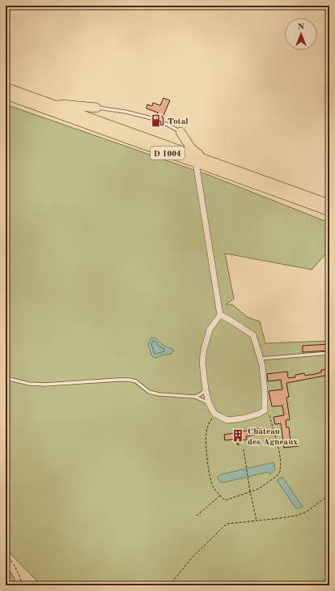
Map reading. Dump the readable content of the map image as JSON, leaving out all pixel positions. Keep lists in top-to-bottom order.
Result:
{
  "streets": {
    "highway": ["D 1004"]
  },
  "places": {
    "fuel station": ["Total"],
    "building": ["Château des Agneaux"]
  },
  "north": "top"
}
